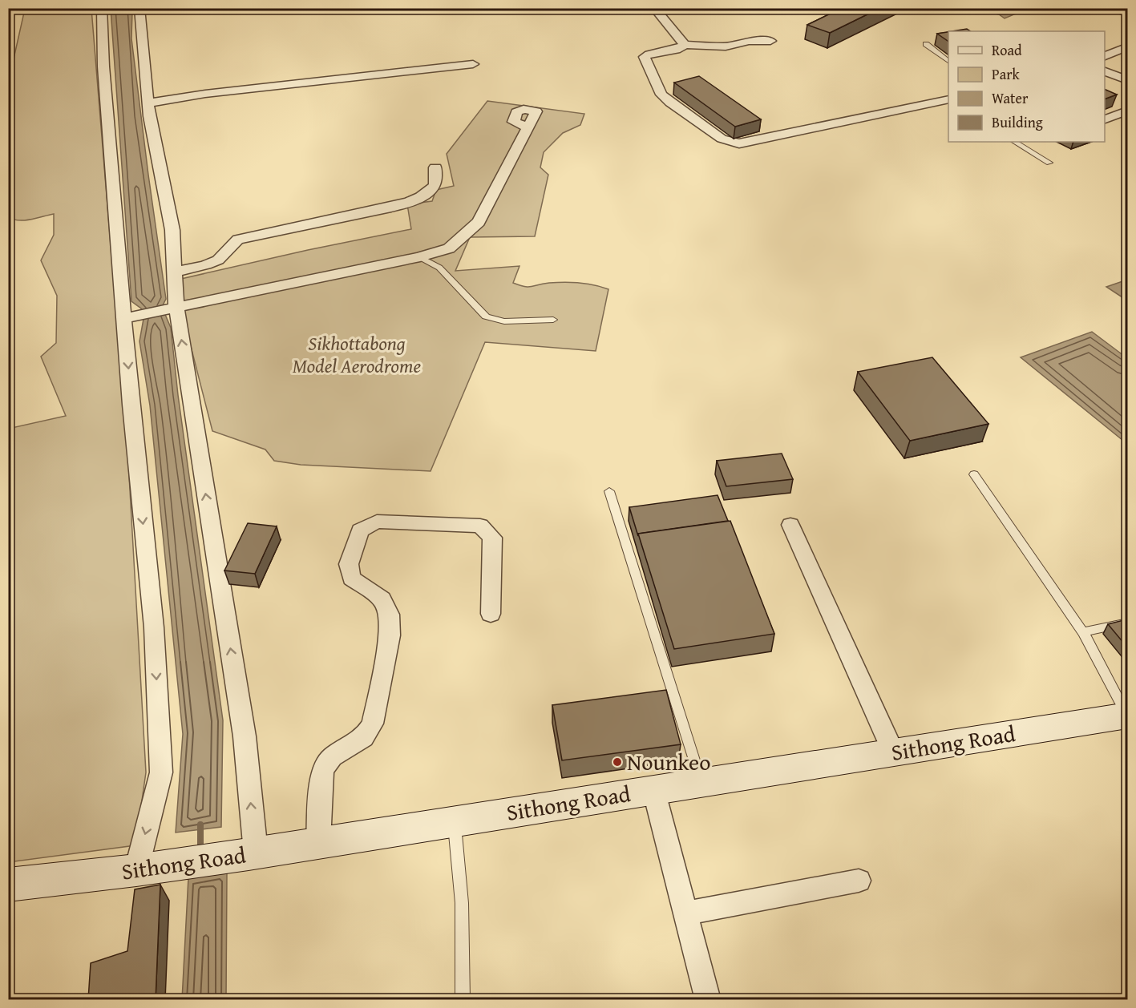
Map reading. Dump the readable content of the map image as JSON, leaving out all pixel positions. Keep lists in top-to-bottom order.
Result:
{
  "streets": {
    "main road": ["Sithong Road"]
  },
  "parks": ["Sikhottabong Model Aerodrome"],
  "places": ["Nounkeo"],
  "legend": [
    "Road",
    "Park",
    "Water",
    "Building"
  ]
}
